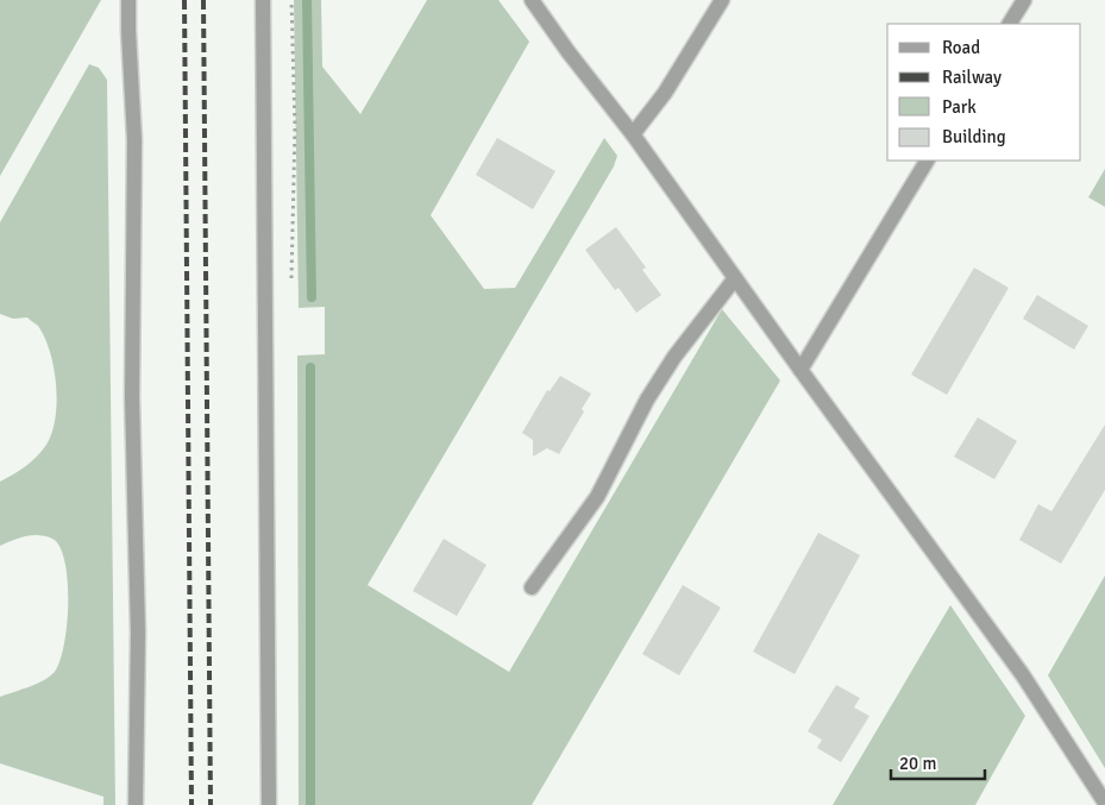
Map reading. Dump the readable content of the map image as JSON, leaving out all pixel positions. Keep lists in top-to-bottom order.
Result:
{
  "legend": [
    "Road",
    "Railway",
    "Park",
    "Building"
  ],
  "scale_bar": "20 m"
}
